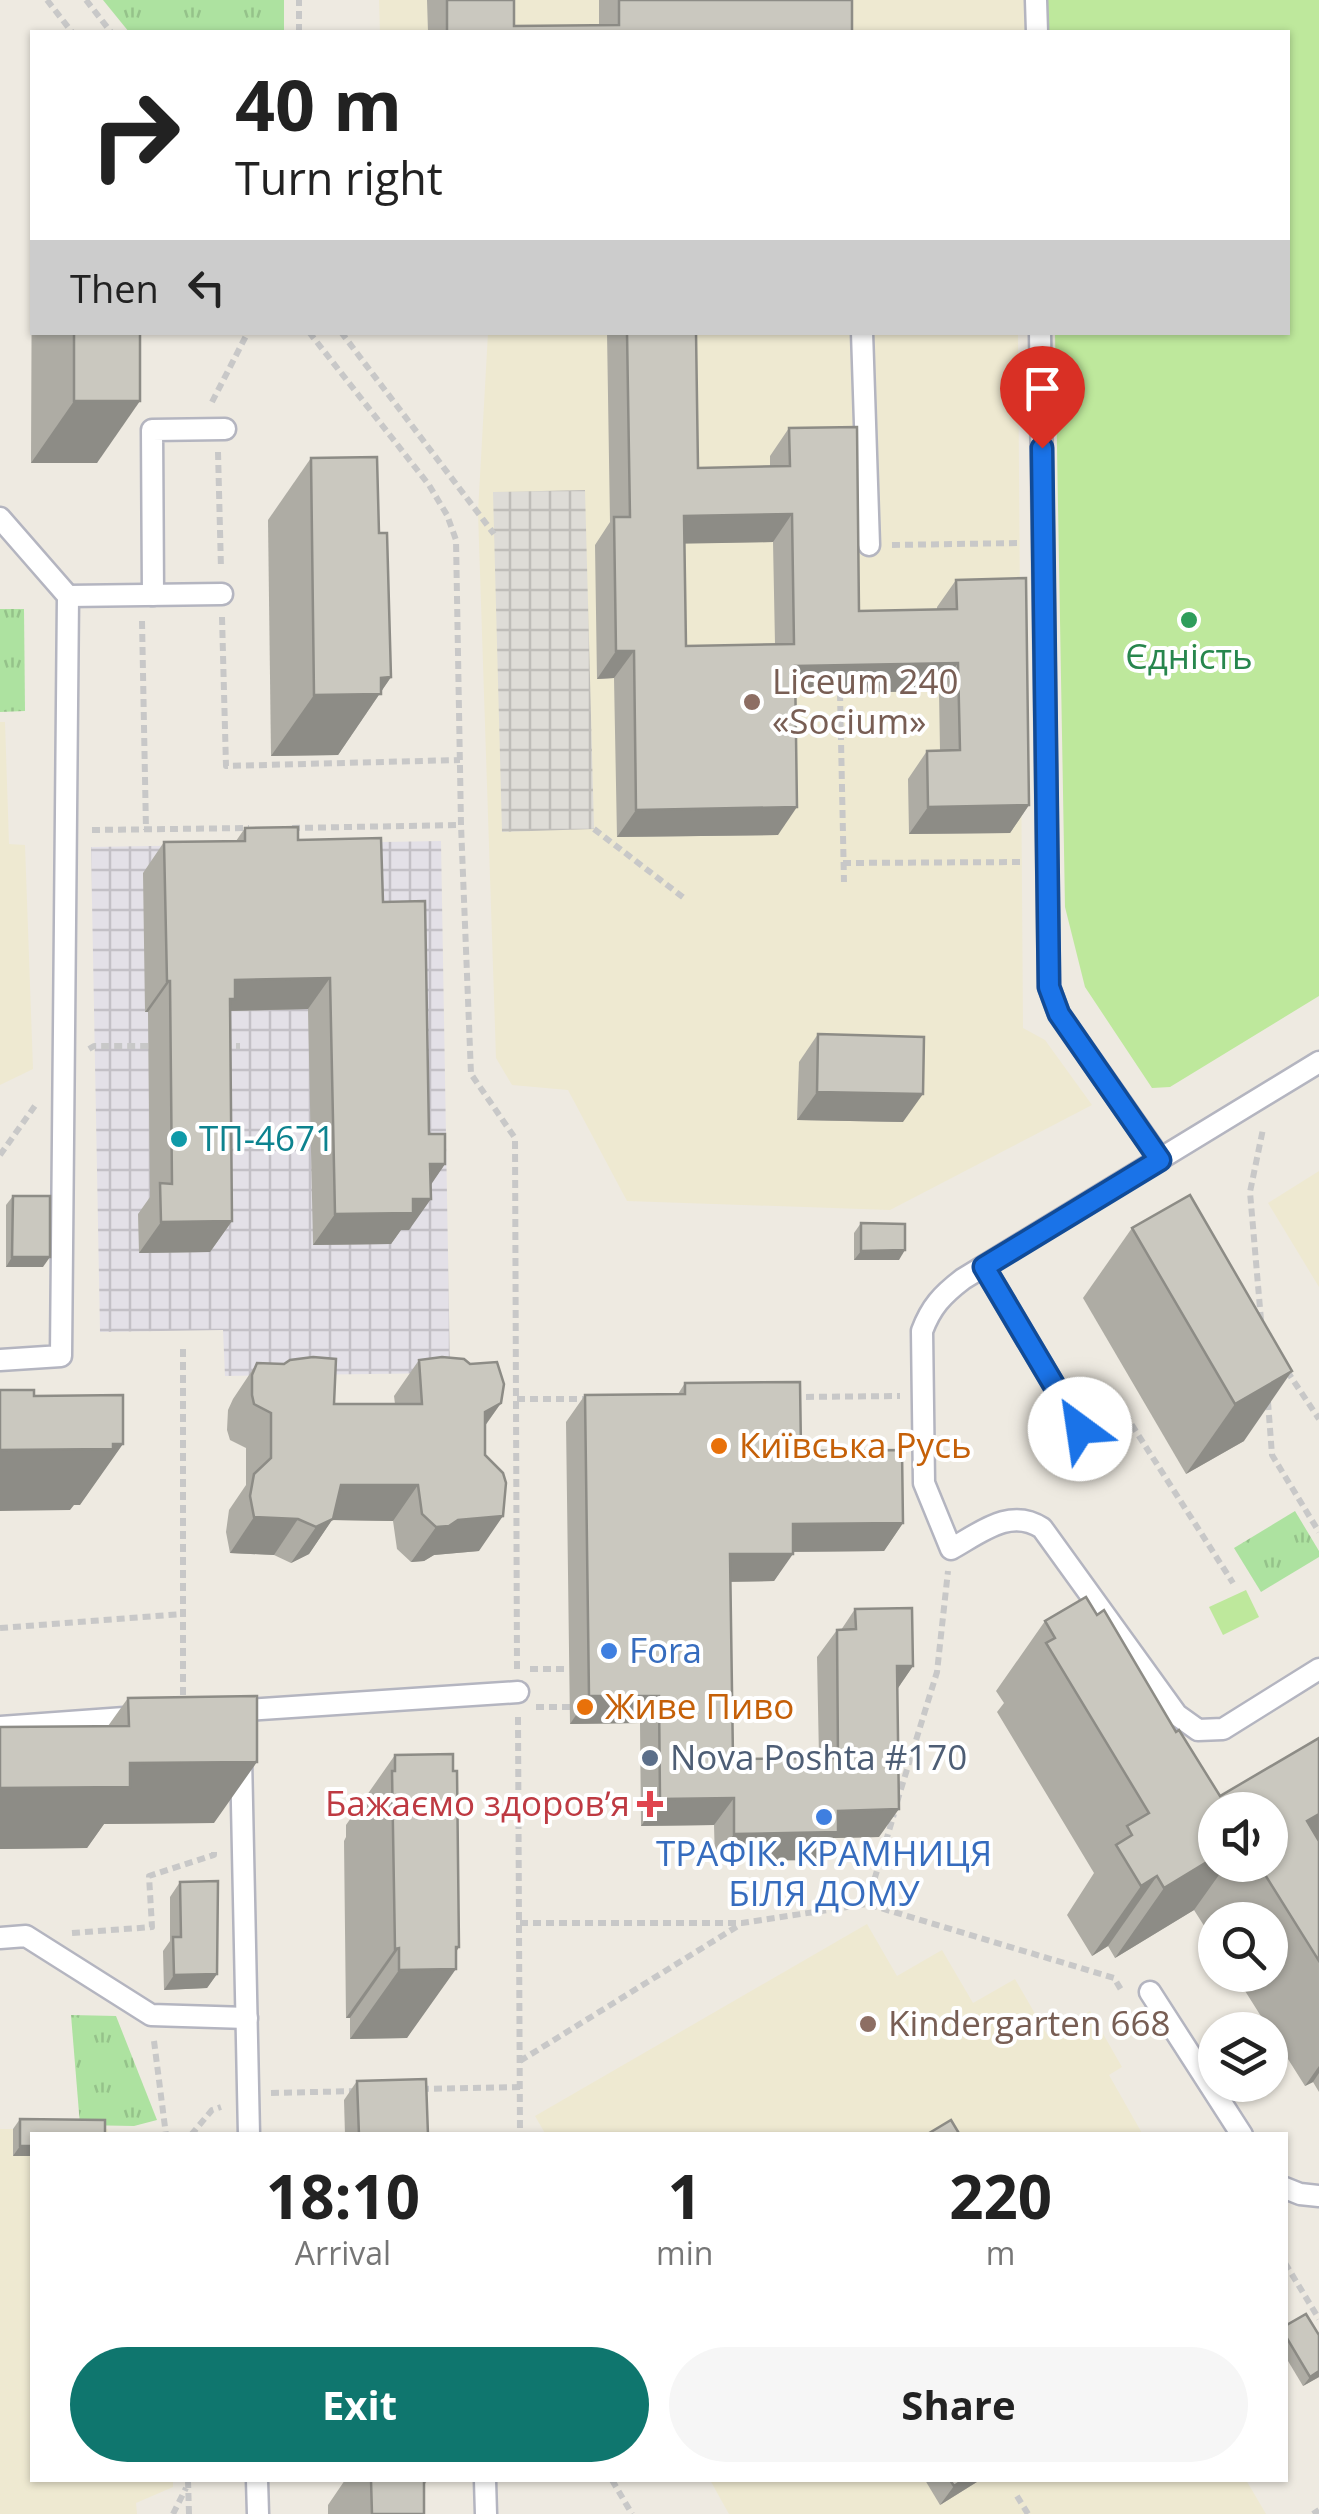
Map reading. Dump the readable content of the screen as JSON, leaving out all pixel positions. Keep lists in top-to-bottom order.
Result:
{
  "places": {
    "other": [
      "Єдність",
      "Liceum 240 «Socium»",
      "ТП-4671",
      "Київська Русь",
      "Fora",
      "Живе Пиво",
      "Nova Poshta #170",
      "ТРАФІК. КРАМНИЦЯ БІЛЯ ДОМУ",
      "Kindergarten 668"
    ],
    "health": ["Бажаємо здоровʼя"]
  },
  "page": {
    "turn": ["40 m", "Turn right"],
    "then": "Then",
    "eta": [
      "18:10",
      "Arrival",
      "1",
      "min",
      "220",
      "m"
    ],
    "buttons": ["Exit", "Share"]
  }
}
